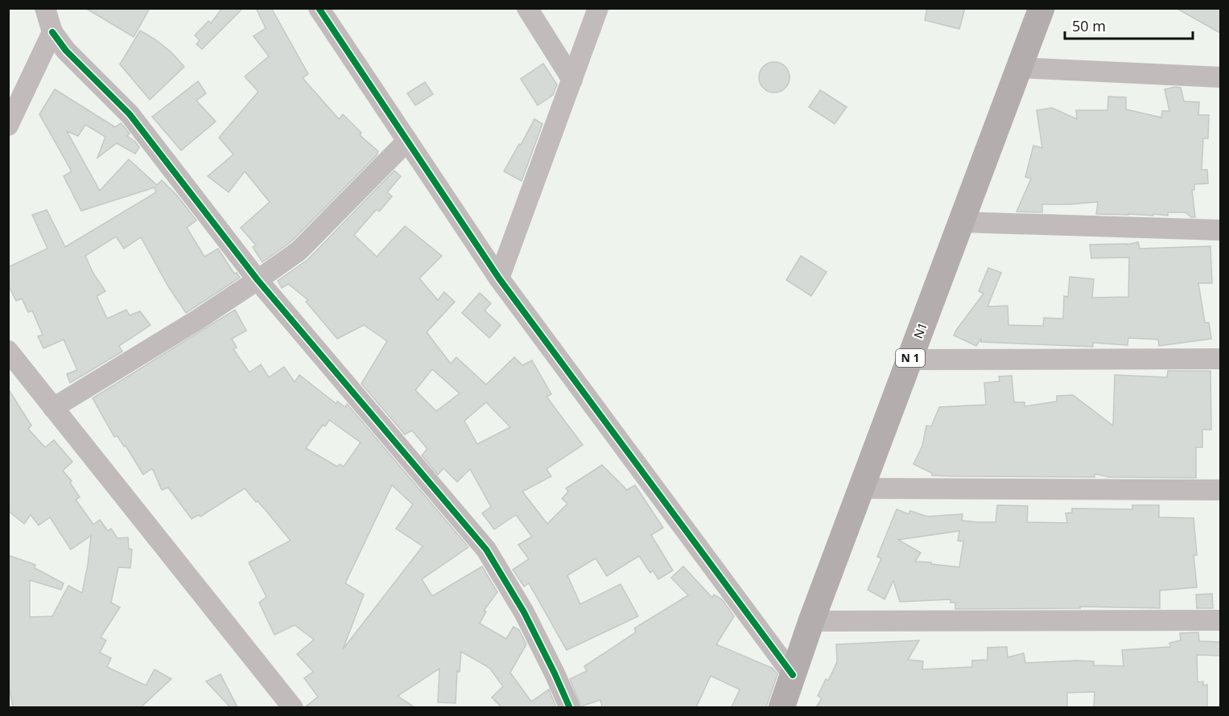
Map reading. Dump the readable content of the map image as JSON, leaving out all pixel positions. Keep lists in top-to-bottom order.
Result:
{
  "streets": {
    "highway": ["N1", "N 1"]
  },
  "scale_bar": "50 m"
}
